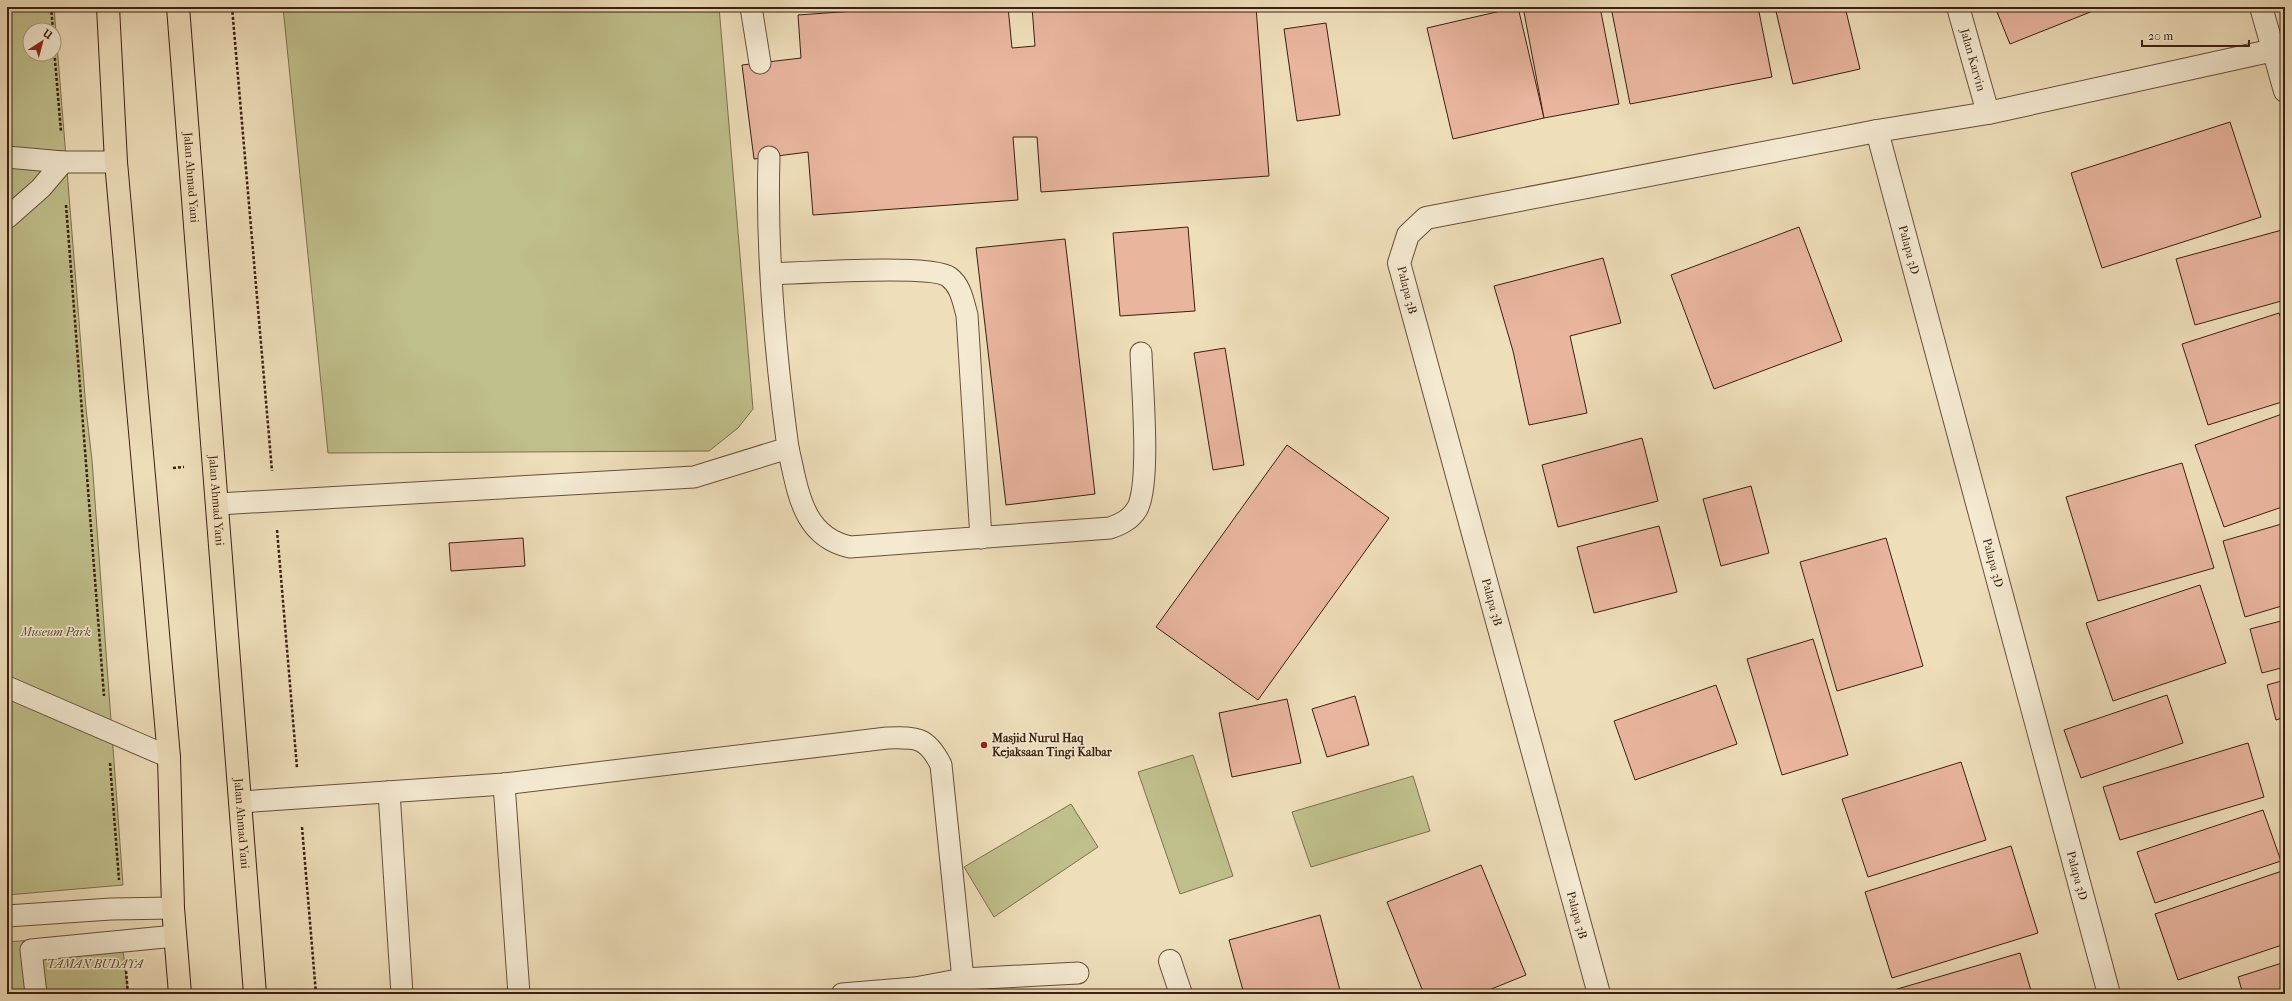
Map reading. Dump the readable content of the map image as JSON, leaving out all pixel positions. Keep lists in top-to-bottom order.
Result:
{
  "streets": {
    "highway": ["Jalan Ahmad Yani"],
    "street": ["Jalan Karvin", "Palapa 3D", "Palapa 3B"]
  },
  "crossings": [
    ["Palapa 3D", "Palapa 3B"]
  ],
  "parks": ["Museum Park", "TAMAN BUDAYA"],
  "places": ["Masjid Nurul Haq Kejaksaan Tingi Kalbar"],
  "scale_bar": "20 m",
  "north": "top right"
}
